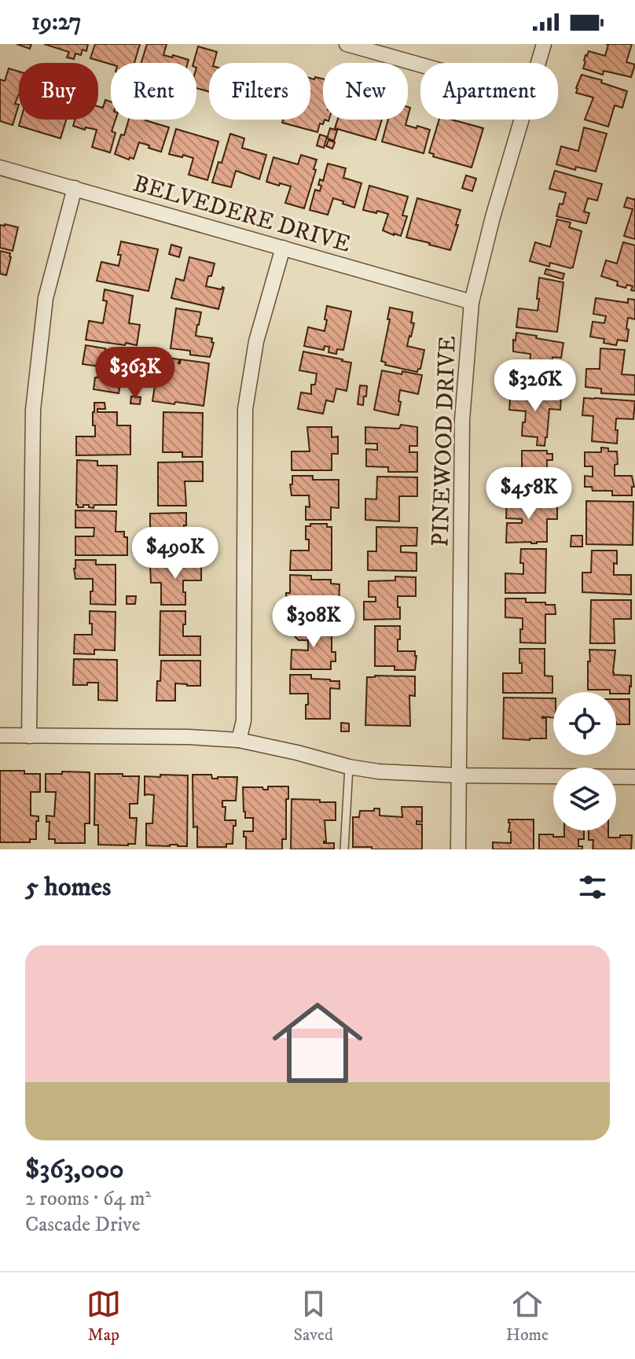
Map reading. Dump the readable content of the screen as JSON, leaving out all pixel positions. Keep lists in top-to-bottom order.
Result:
{
  "streets": {
    "street": ["BELVEDERE DRIVE", "PINEWOOD DRIVE"]
  },
  "crossings": [
    ["BELVEDERE DRIVE", "PINEWOOD DRIVE"]
  ],
  "page": {
    "status": "19:27",
    "chip": [
      "Buy",
      "Rent",
      "Filters",
      "New",
      "Apartment"
    ],
    "price": [
      "$363K",
      "$326K",
      "$458K",
      "$490K",
      "$308K"
    ],
    "heading": "5 homes",
    "list": [
      {
        "name": "$363,000",
        "note": "2 rooms · 64 m² · Cascade Drive"
      }
    ],
    "tabs": ["Map", "Saved", "Home"]
  }
}
